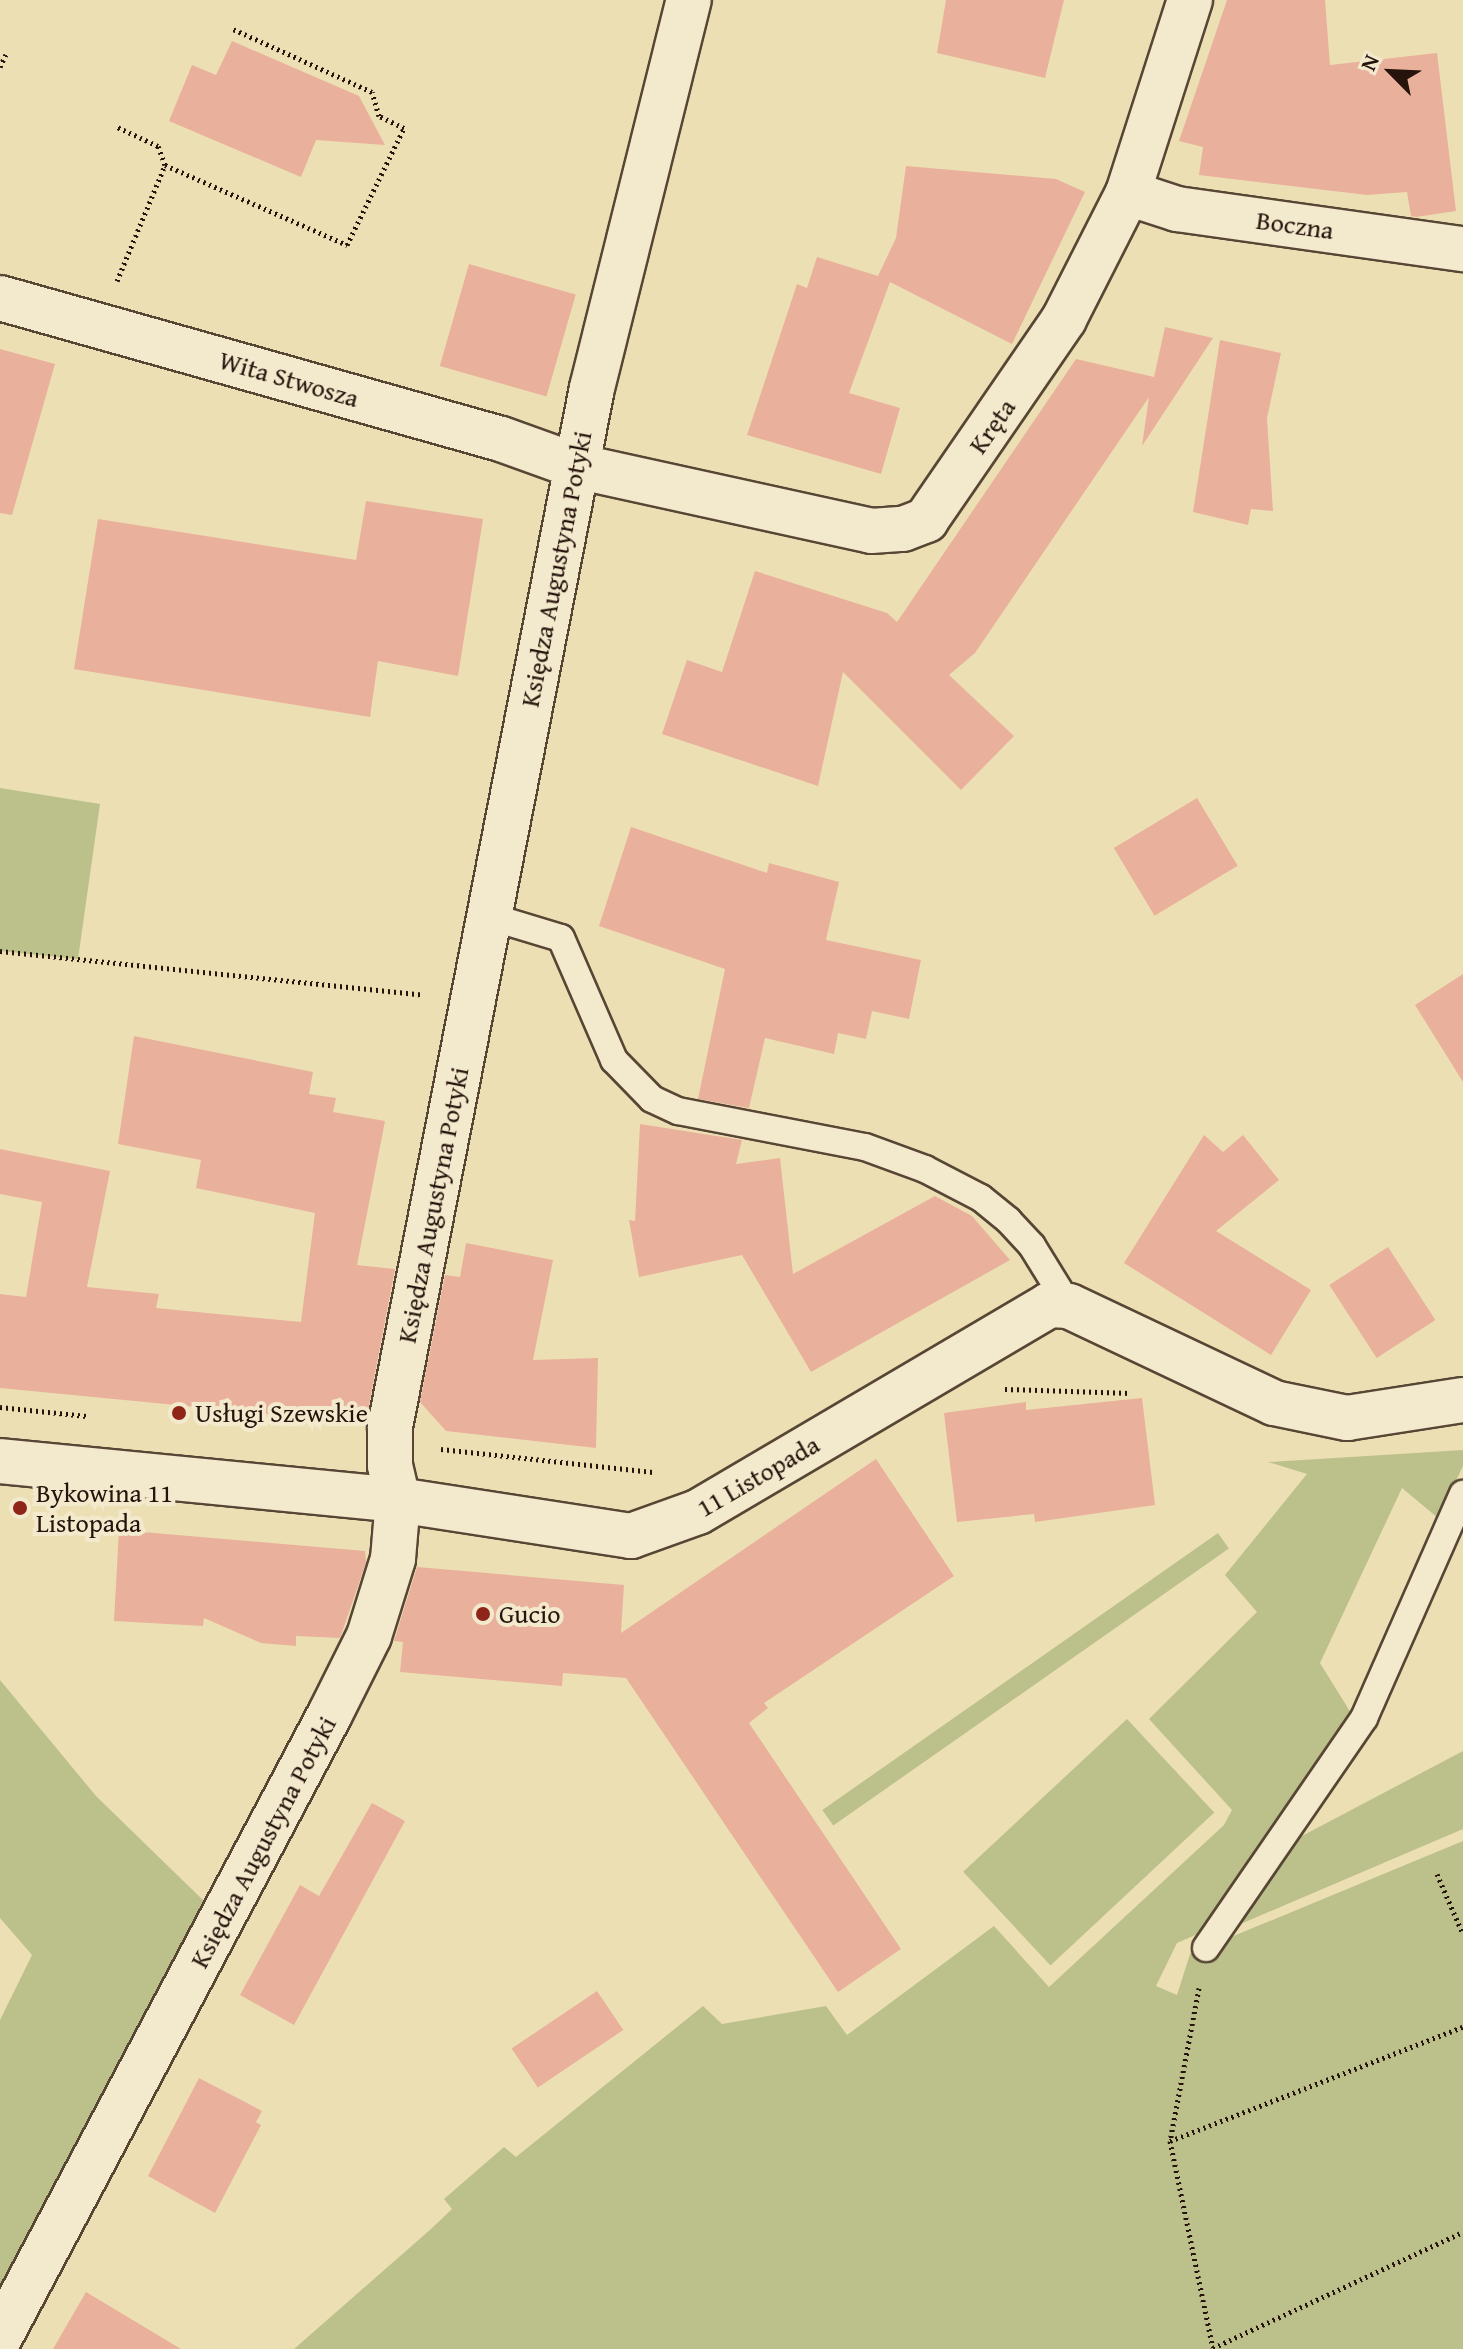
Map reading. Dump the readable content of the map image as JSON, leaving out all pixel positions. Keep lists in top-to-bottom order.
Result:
{
  "streets": {
    "street": [
      "Boczna",
      "Wita Stwosza",
      "Kręta",
      "Księdza Augustyna Potyki",
      "11 Listopada"
    ]
  },
  "crossings": [
    ["Boczna", "Kręta"],
    ["Wita Stwosza", "Kręta"],
    ["Wita Stwosza", "Księdza Augustyna Potyki"],
    ["Kręta", "Księdza Augustyna Potyki"],
    ["Księdza Augustyna Potyki", "11 Listopada"]
  ],
  "places": ["Usługi Szewskie", "Bykowina 11 Listopada", "Gucio"],
  "north": "top left"
}
